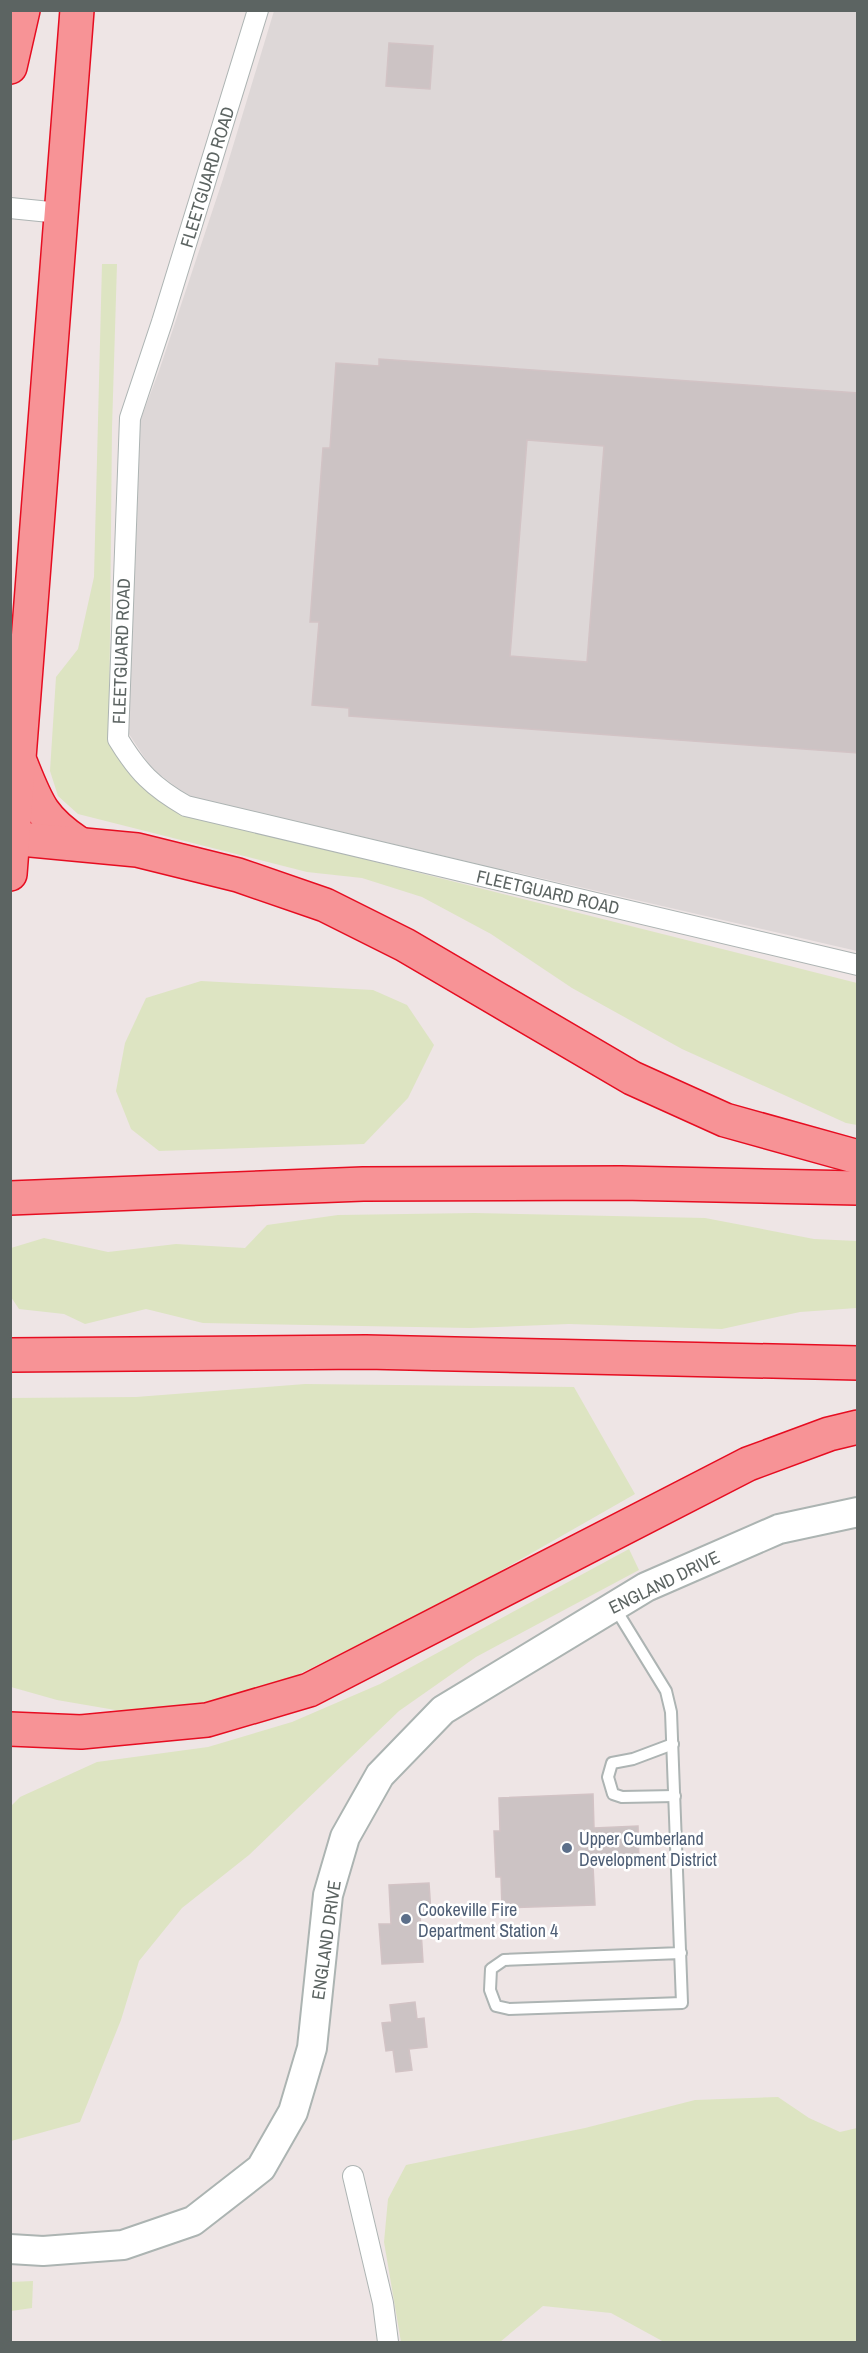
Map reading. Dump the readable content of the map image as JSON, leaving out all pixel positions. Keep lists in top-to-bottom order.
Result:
{
  "streets": {
    "street": ["FLEETGUARD ROAD", "ENGLAND DRIVE"]
  },
  "places": ["Upper Cumberland Development District", "Cookeville Fire Department Station 4"]
}
